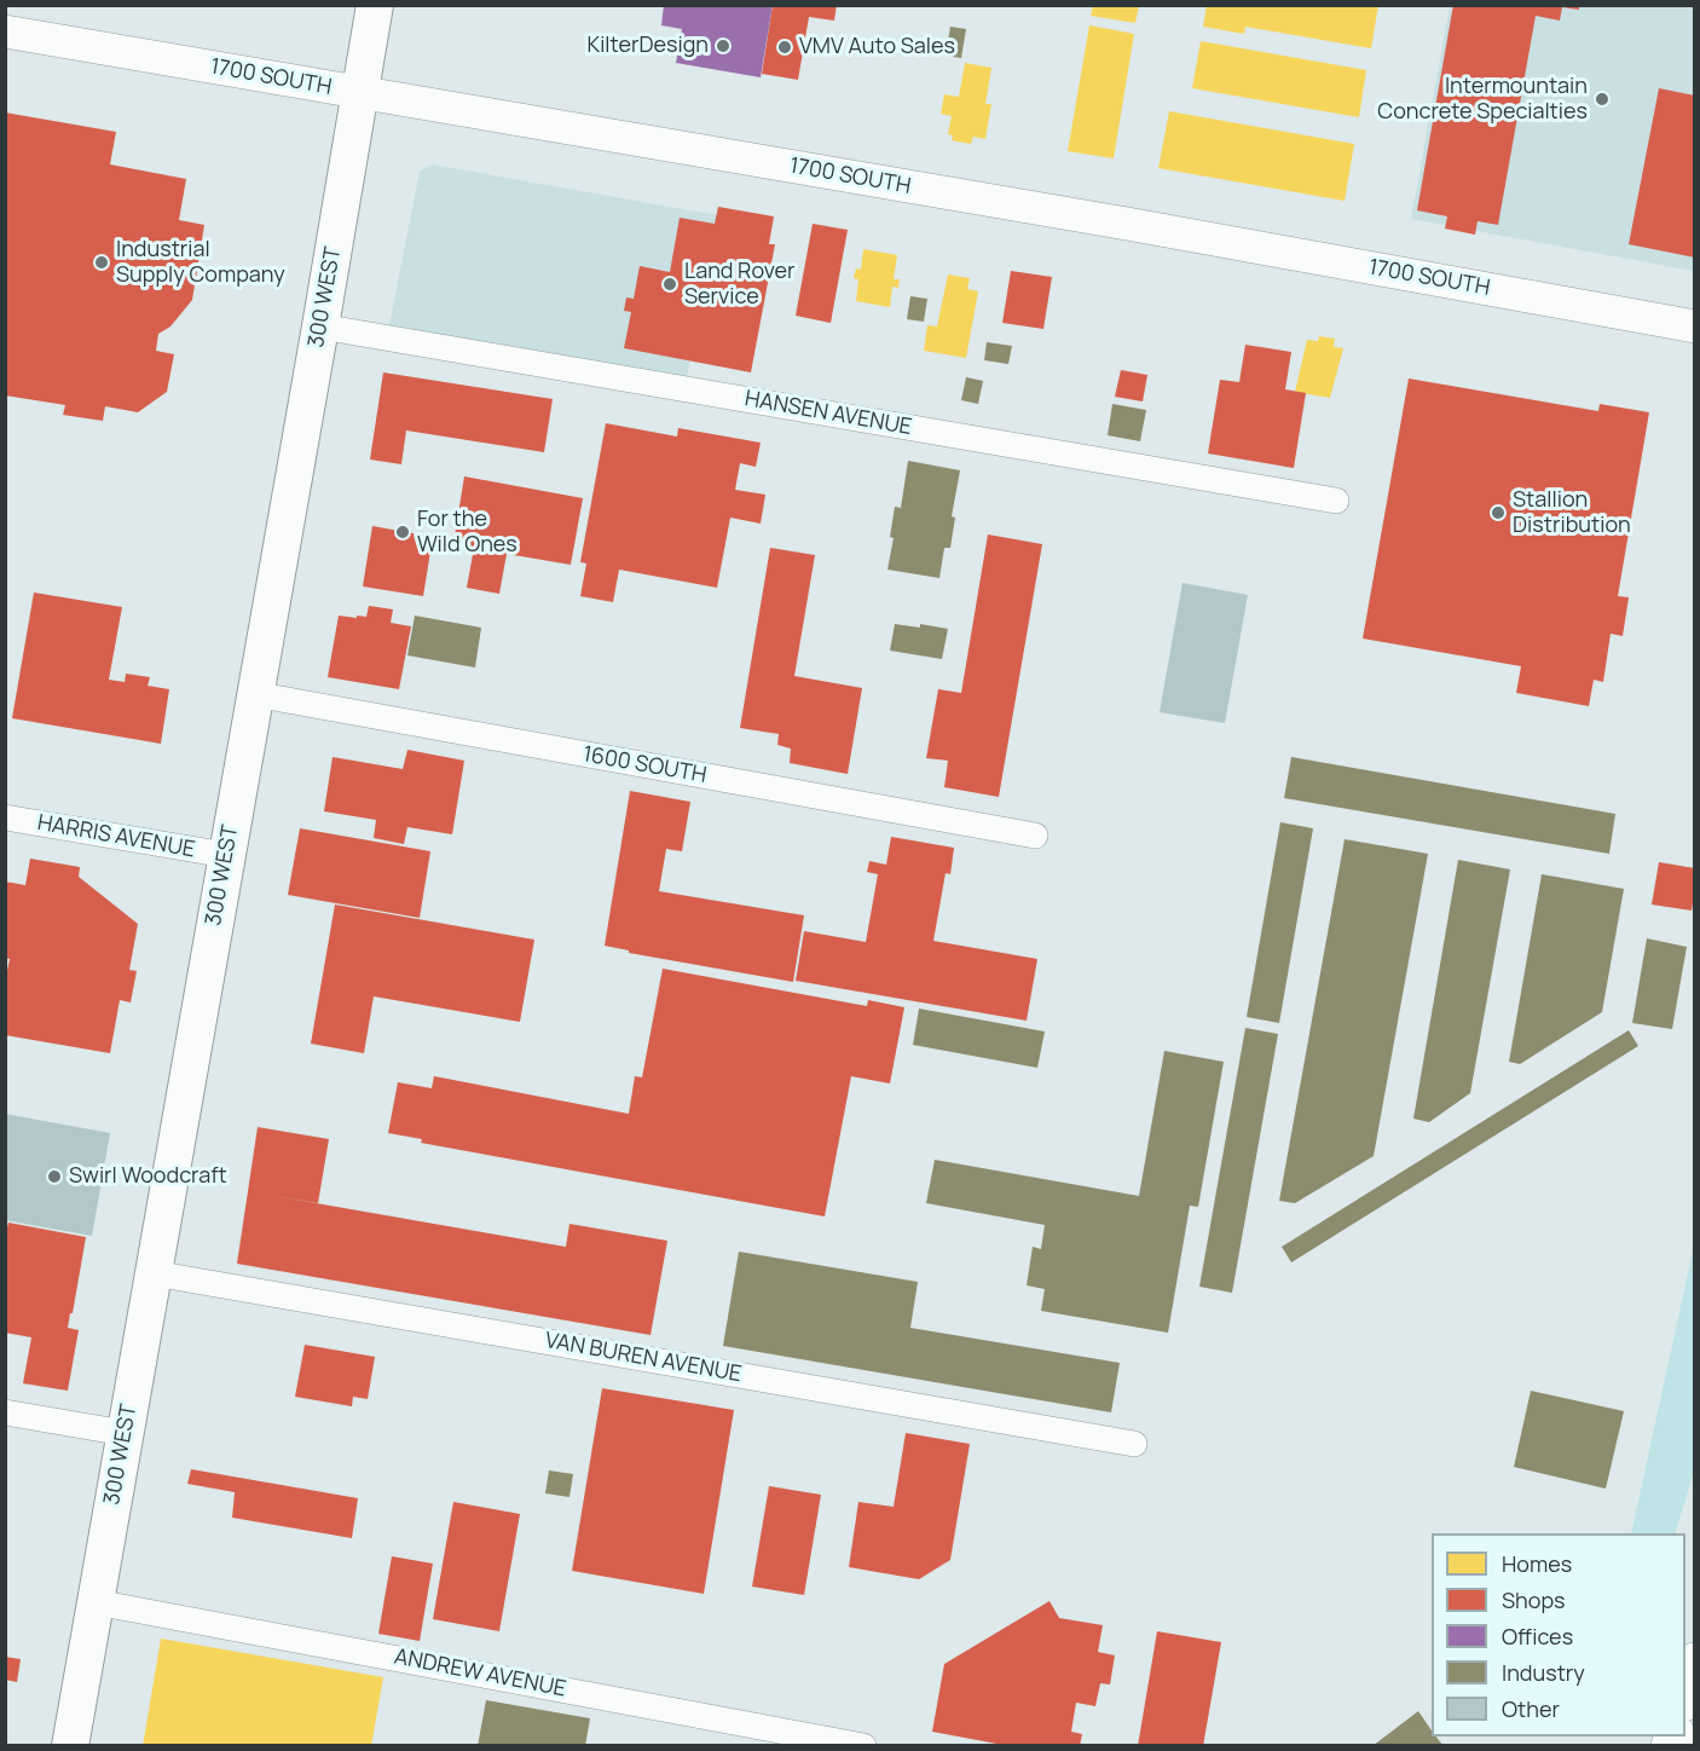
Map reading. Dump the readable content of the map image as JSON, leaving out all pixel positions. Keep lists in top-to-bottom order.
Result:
{
  "streets": {
    "main road": ["300 WEST"],
    "street": [
      "1700 SOUTH",
      "HANSEN AVENUE",
      "1600 SOUTH",
      "HARRIS AVENUE",
      "VAN BUREN AVENUE",
      "ANDREW AVENUE"
    ]
  },
  "crossings": [
    ["1700 SOUTH", "300 WEST"],
    ["300 WEST", "HANSEN AVENUE"],
    ["300 WEST", "1600 SOUTH"],
    ["300 WEST", "HARRIS AVENUE"],
    ["300 WEST", "VAN BUREN AVENUE"],
    ["300 WEST", "ANDREW AVENUE"]
  ],
  "places": [
    "KilterDesign",
    "VMV Auto Sales",
    "Intermountain Concrete Specialties",
    "Industrial Supply Company",
    "Land Rover Service",
    "Stallion Distribution",
    "For the Wild Ones",
    "Swirl Woodcraft"
  ],
  "legend": [
    "Homes",
    "Shops",
    "Offices",
    "Industry",
    "Other"
  ]
}
